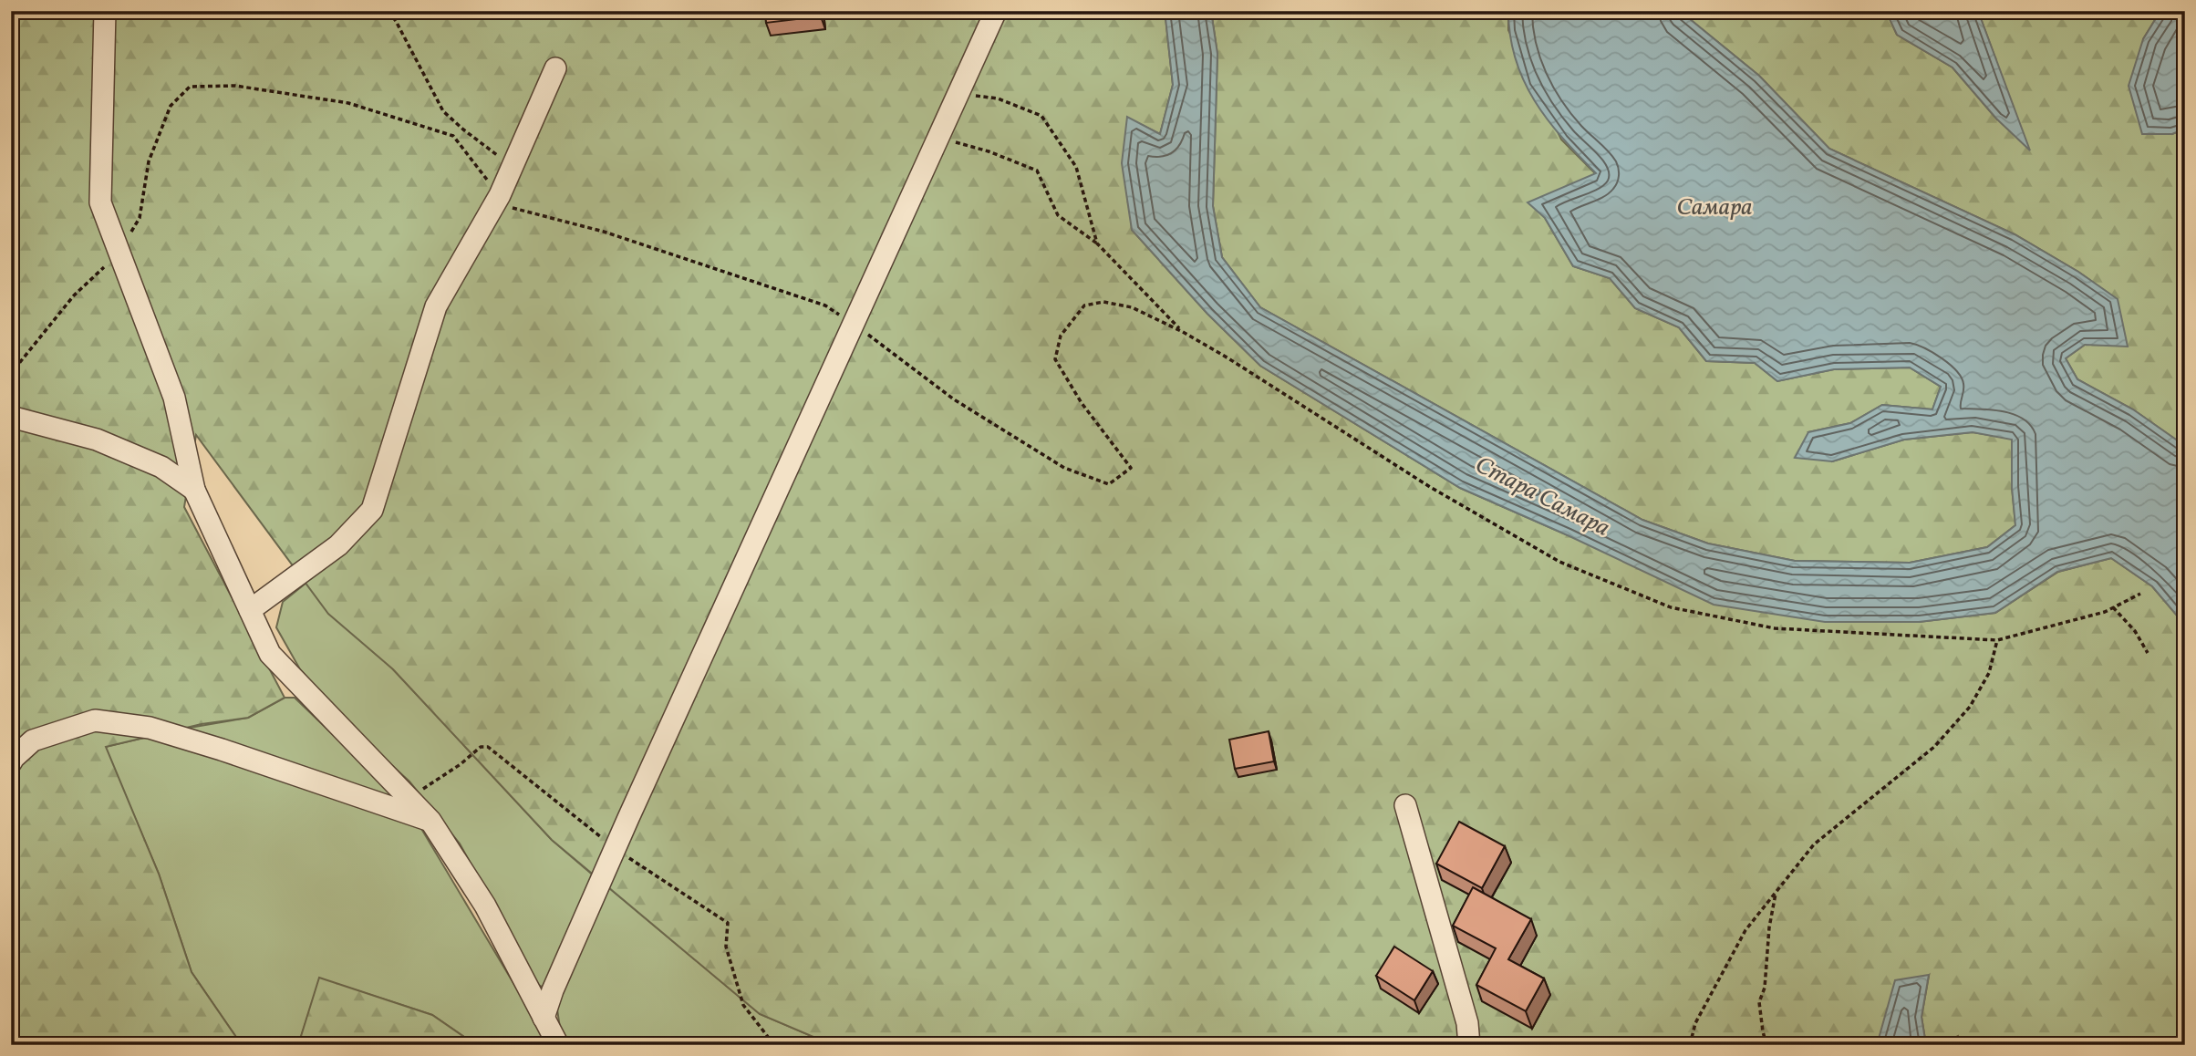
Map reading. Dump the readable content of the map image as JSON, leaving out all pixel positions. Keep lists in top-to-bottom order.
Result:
{
  "water": ["Самара", "Стара Самара"]
}
